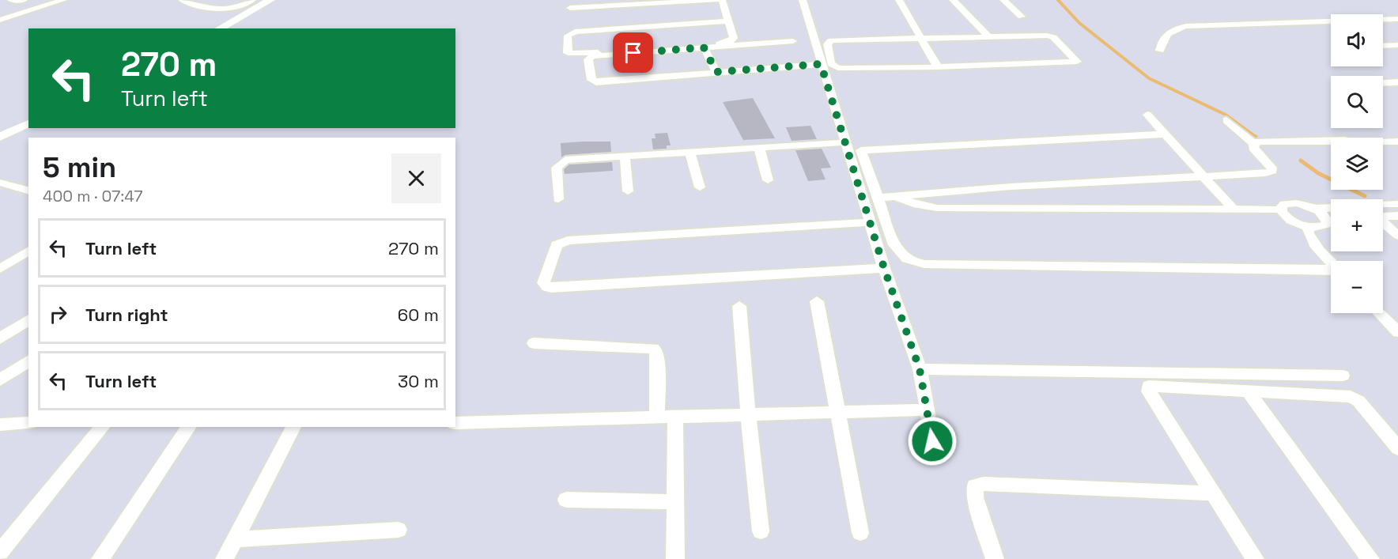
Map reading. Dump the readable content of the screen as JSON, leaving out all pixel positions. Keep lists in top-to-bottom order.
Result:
{
  "page": {
    "map_buttons": ["+", "−"],
    "turn": ["270 m", "Turn left"],
    "heading": ["5 min", "400 m · 07:47"],
    "list": [
      {
        "name": "Turn left",
        "value": "270 m"
      },
      {
        "name": "Turn right",
        "value": "60 m"
      },
      {
        "name": "Turn left",
        "value": "30 m"
      }
    ]
  }
}
